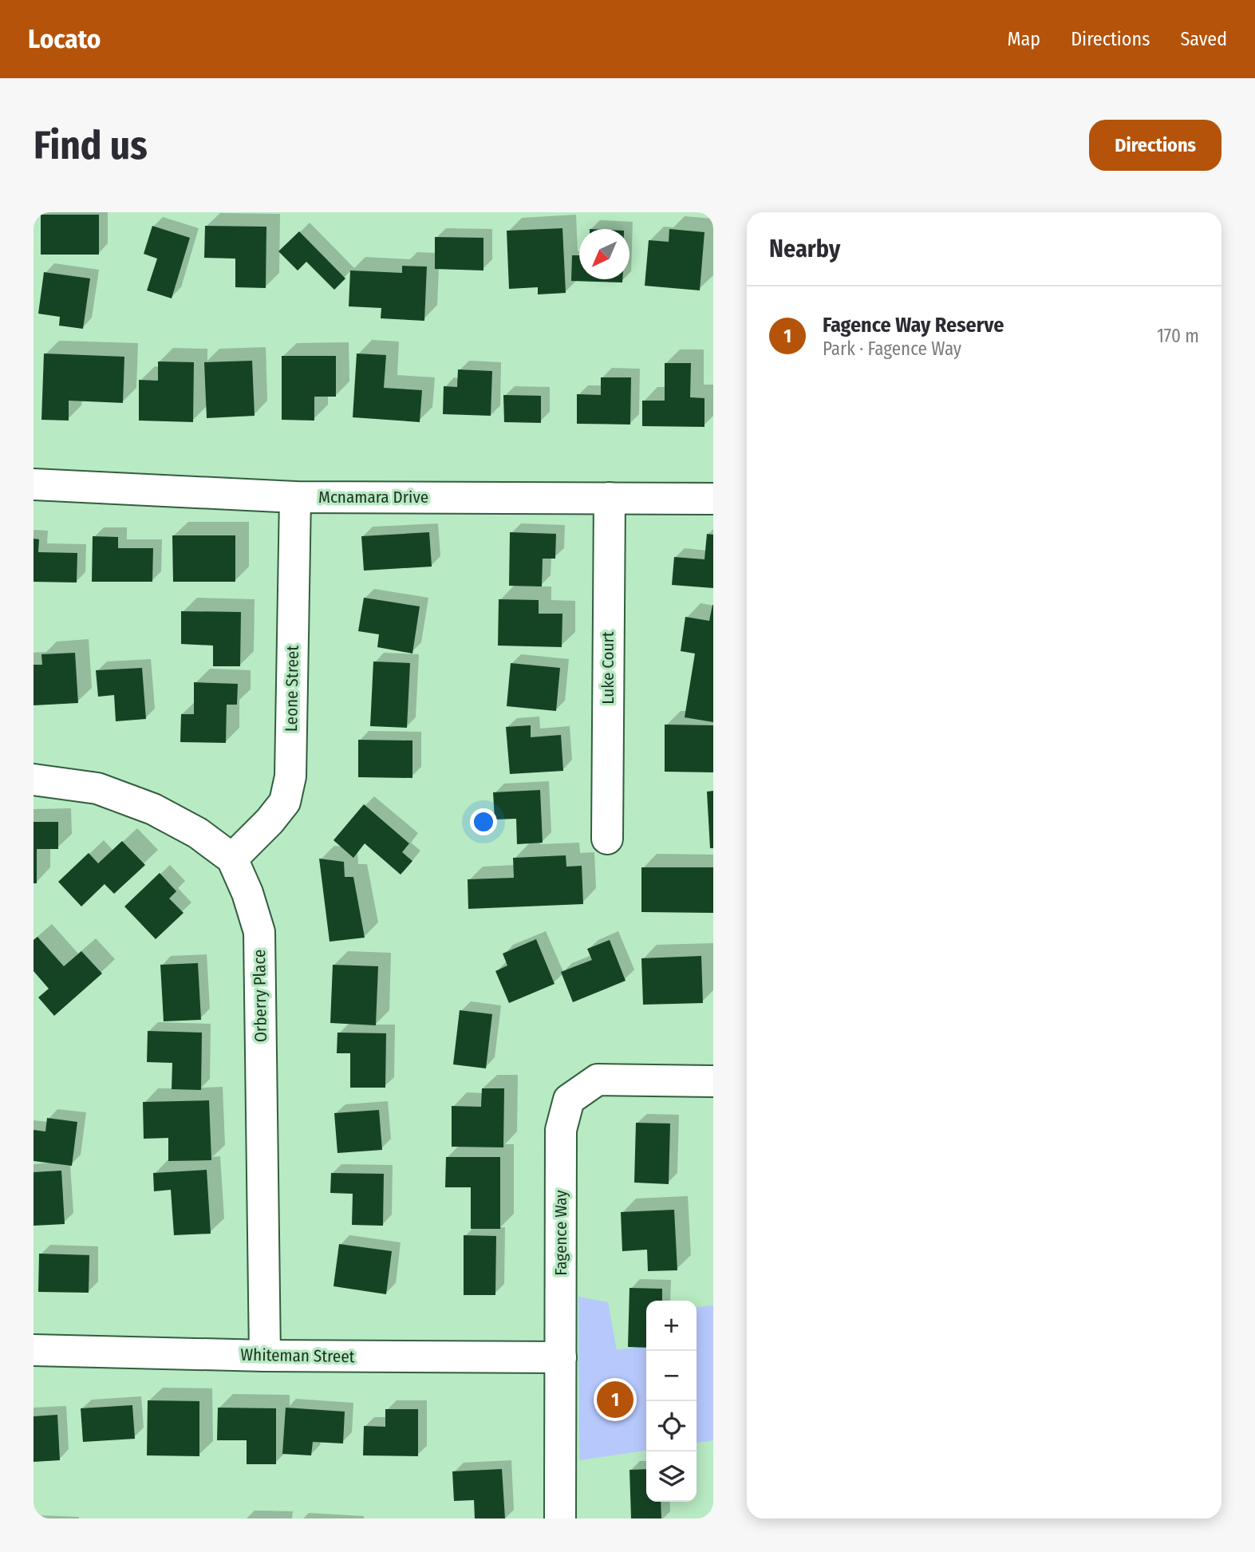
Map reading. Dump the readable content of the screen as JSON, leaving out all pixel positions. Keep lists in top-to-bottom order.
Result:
{
  "streets": {
    "street": [
      "Mcnamara Drive",
      "Luke Court",
      "Leone Street",
      "Orberry Place",
      "Fagence Way",
      "Whiteman Street"
    ]
  },
  "crossings": [
    ["Mcnamara Drive", "Luke Court"],
    ["Mcnamara Drive", "Leone Street"],
    ["Leone Street", "Orberry Place"],
    ["Orberry Place", "Whiteman Street"],
    ["Fagence Way", "Whiteman Street"]
  ],
  "north": "bottom left",
  "page": {
    "header": "Locato",
    "nav": ["Map", "Directions", "Saved"],
    "buttons": "Directions",
    "title": "Find us",
    "heading": "Nearby",
    "list": [
      {
        "mark": "1",
        "name": "Fagence Way Reserve",
        "note": "Park · Fagence Way",
        "value": "170 m"
      }
    ],
    "map_buttons": ["+", "−"],
    "pins": "1"
  }
}
